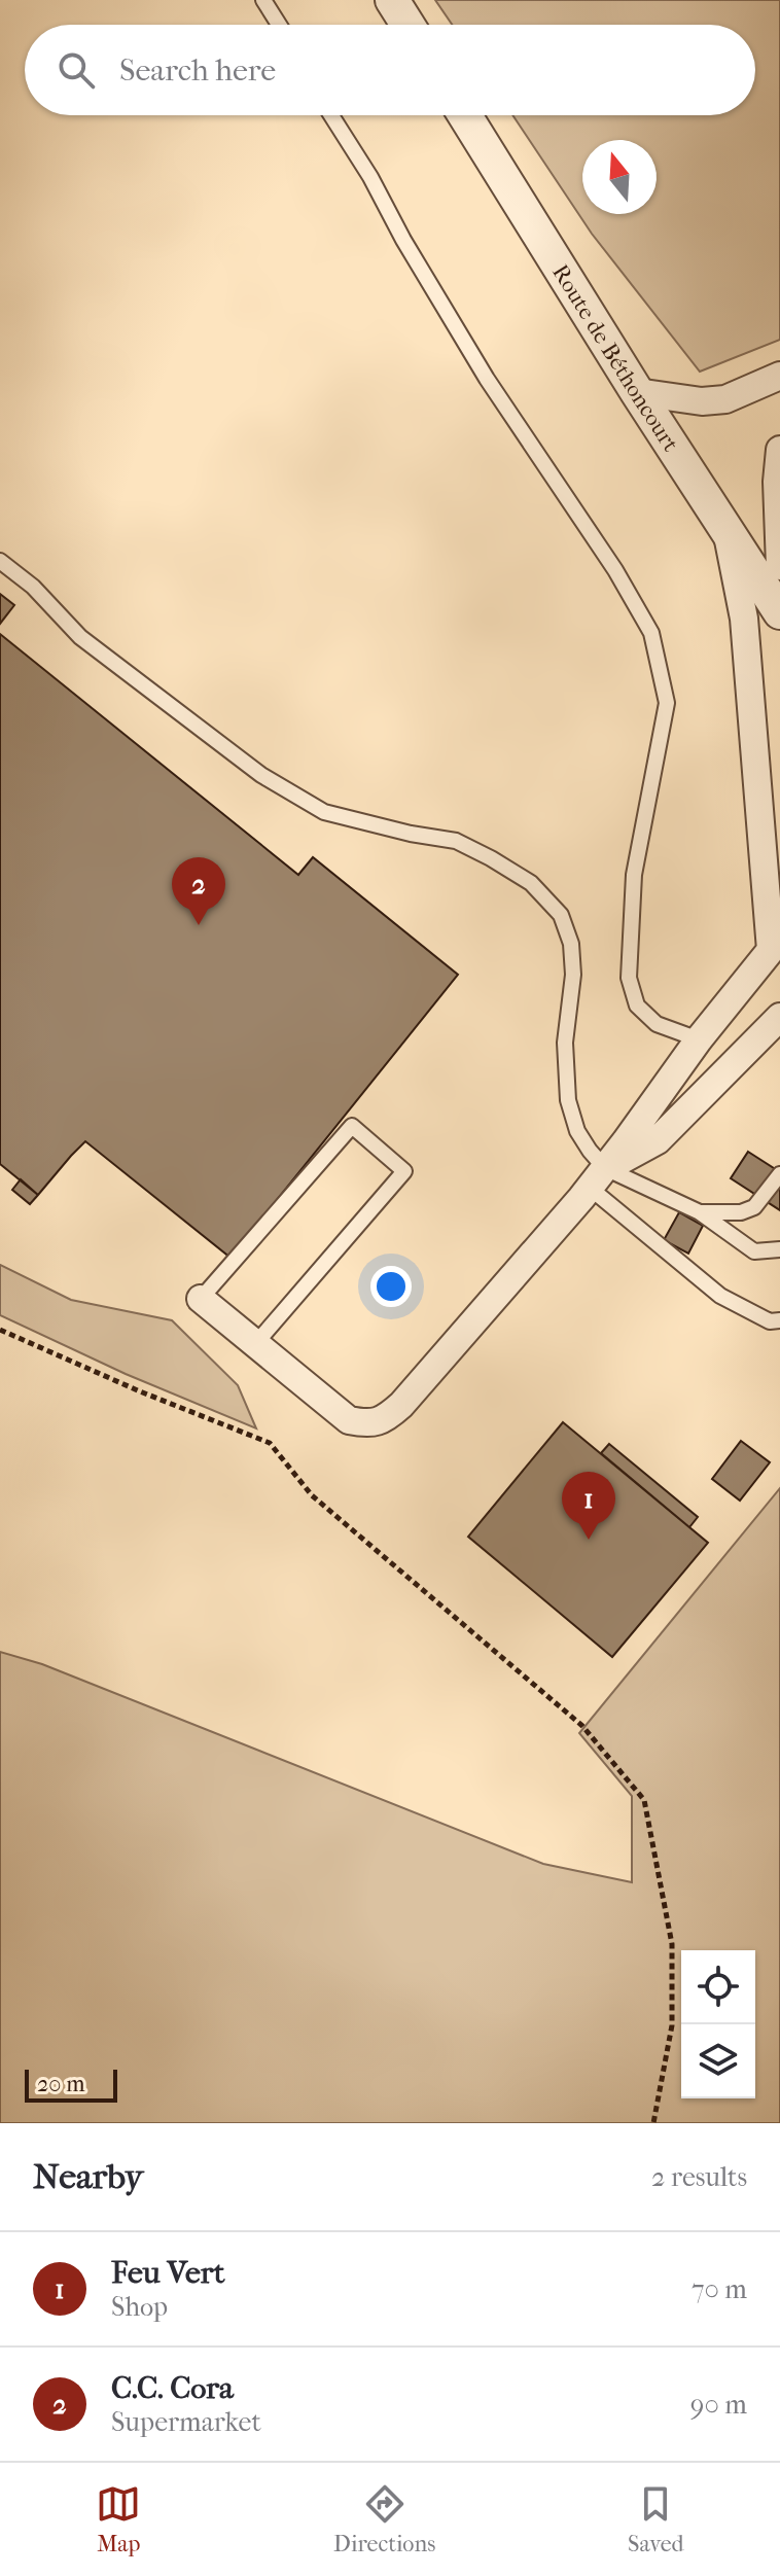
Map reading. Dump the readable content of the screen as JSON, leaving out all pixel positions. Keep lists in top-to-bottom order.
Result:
{
  "streets": {
    "street": ["Route de Béthoncourt"]
  },
  "scale_bar": "20 m",
  "north": "top",
  "page": {
    "search": "Search here",
    "pins": ["2", "1"],
    "scale": "20 m",
    "heading": ["Nearby", "2 results"],
    "list": [
      {
        "mark": "1",
        "name": "Feu Vert",
        "note": "Shop",
        "value": "70 m"
      },
      {
        "mark": "2",
        "name": "C.C. Cora",
        "note": "Supermarket",
        "value": "90 m"
      }
    ],
    "nav": ["Map", "Directions", "Saved"]
  }
}
